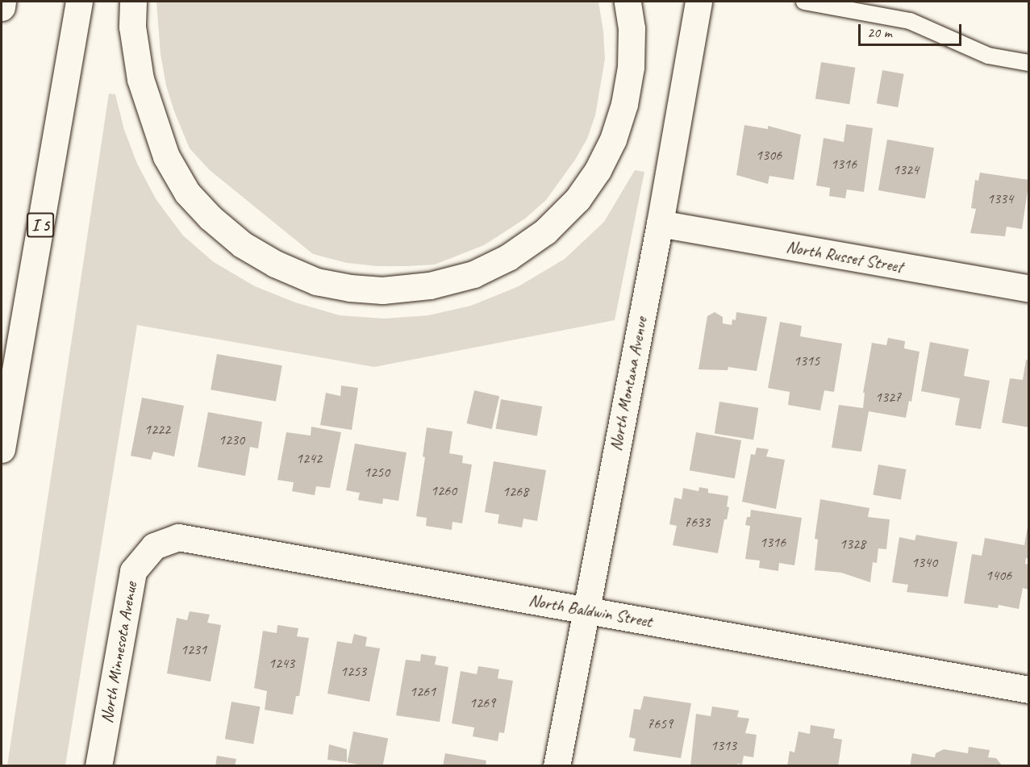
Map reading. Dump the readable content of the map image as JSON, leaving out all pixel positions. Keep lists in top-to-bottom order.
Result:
{
  "streets": {
    "main road": [
      "I 5",
      "North Russet Street",
      "North Montana Avenue",
      "North Baldwin Street",
      "North Minnesota Avenue"
    ]
  },
  "crossings": [
    ["North Russet Street", "North Montana Avenue"],
    ["North Montana Avenue", "North Baldwin Street"],
    ["North Baldwin Street", "North Minnesota Avenue"]
  ],
  "house_numbers": [
    "1306",
    "1316",
    "1324",
    "1334",
    "1315",
    "1327",
    "1222",
    "1230",
    "1242",
    "1250",
    "1260",
    "1268",
    "7633",
    "1316",
    "1328",
    "1340",
    "1406",
    "1231",
    "1243",
    "1253",
    "1261",
    "1269",
    "7659",
    "1313"
  ],
  "scale_bar": "20 m"
}
